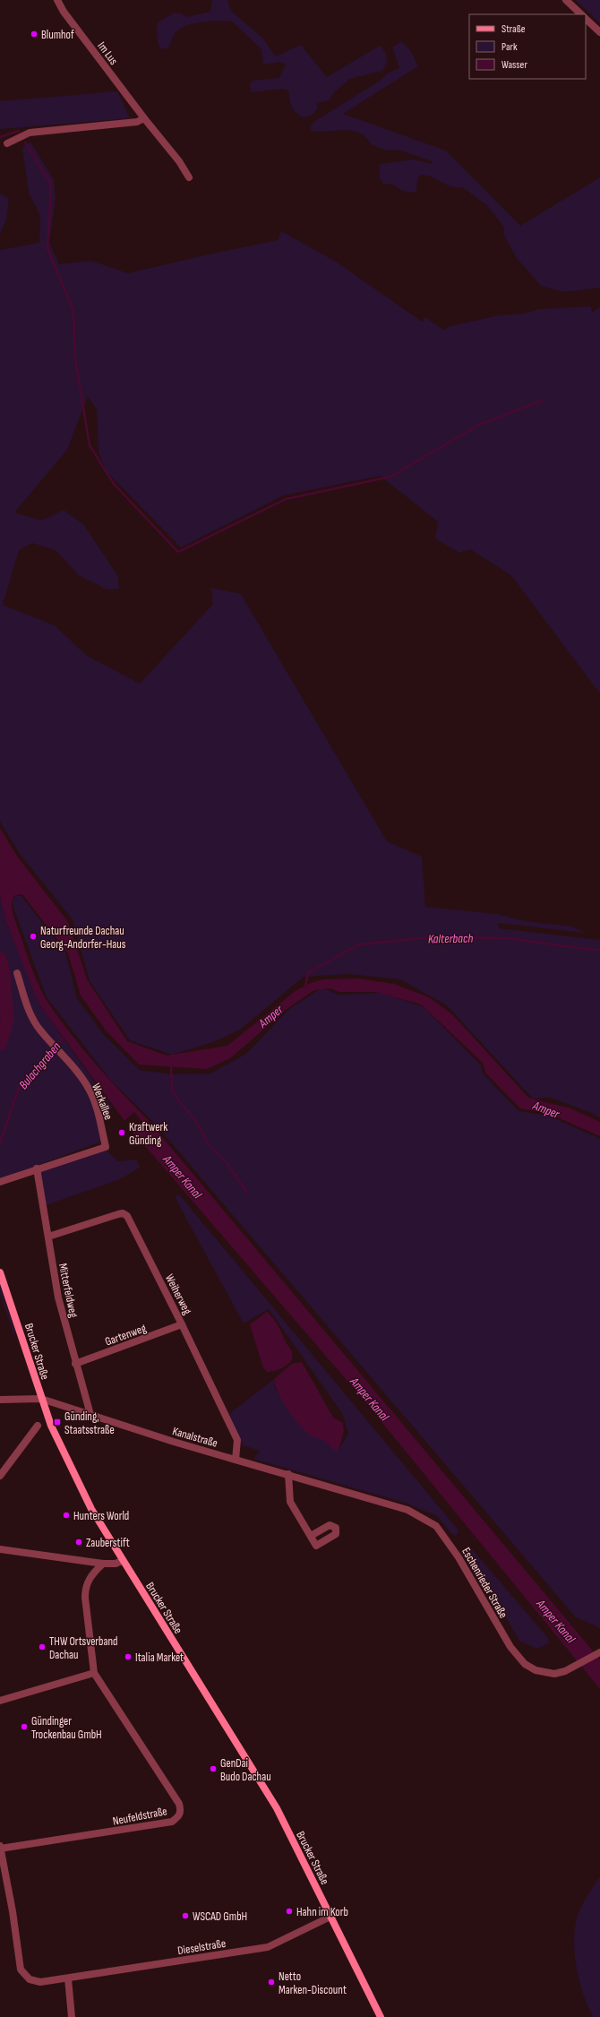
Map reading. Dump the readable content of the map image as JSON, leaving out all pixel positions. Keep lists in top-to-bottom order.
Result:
{
  "streets": {
    "main road": ["Brucker Straße"],
    "street": [
      "Im Lus",
      "Werkallee",
      "Mitterfeldweg",
      "Weiherweg",
      "Gartenweg",
      "Kanalstraße",
      "Eschenrieder Straße",
      "Neufeldstraße",
      "Dieselstraße"
    ]
  },
  "crossings": [
    ["Werkallee", "Mitterfeldweg"],
    ["Mitterfeldweg", "Weiherweg"],
    ["Mitterfeldweg", "Gartenweg"],
    ["Mitterfeldweg", "Kanalstraße"],
    ["Weiherweg", "Gartenweg"],
    ["Weiherweg", "Kanalstraße"],
    ["Brucker Straße", "Kanalstraße"],
    ["Brucker Straße", "Dieselstraße"],
    ["Kanalstraße", "Eschenrieder Straße"],
    ["Neufeldstraße", "Dieselstraße"]
  ],
  "water": [
    "Kalterbach",
    "Amper",
    "Bulachgraben",
    "Amper Kanal"
  ],
  "places": {
    "other": [
      "Blumhof",
      "Naturfreunde Dachau Georg-Andorfer-Haus",
      "Kraftwerk Günding",
      "Hunters World",
      "Zauberstift",
      "THW Ortsverband Dachau",
      "Italia Market",
      "Gündinger Trockenbau GmbH",
      "GenDai Budo Dachau",
      "Hahn im Korb",
      "WSCAD GmbH",
      "Netto Marken-Discount"
    ],
    "transit": ["Günding, Staatsstraße"]
  },
  "legend": ["Straße", "Park", "Wasser"]
}
